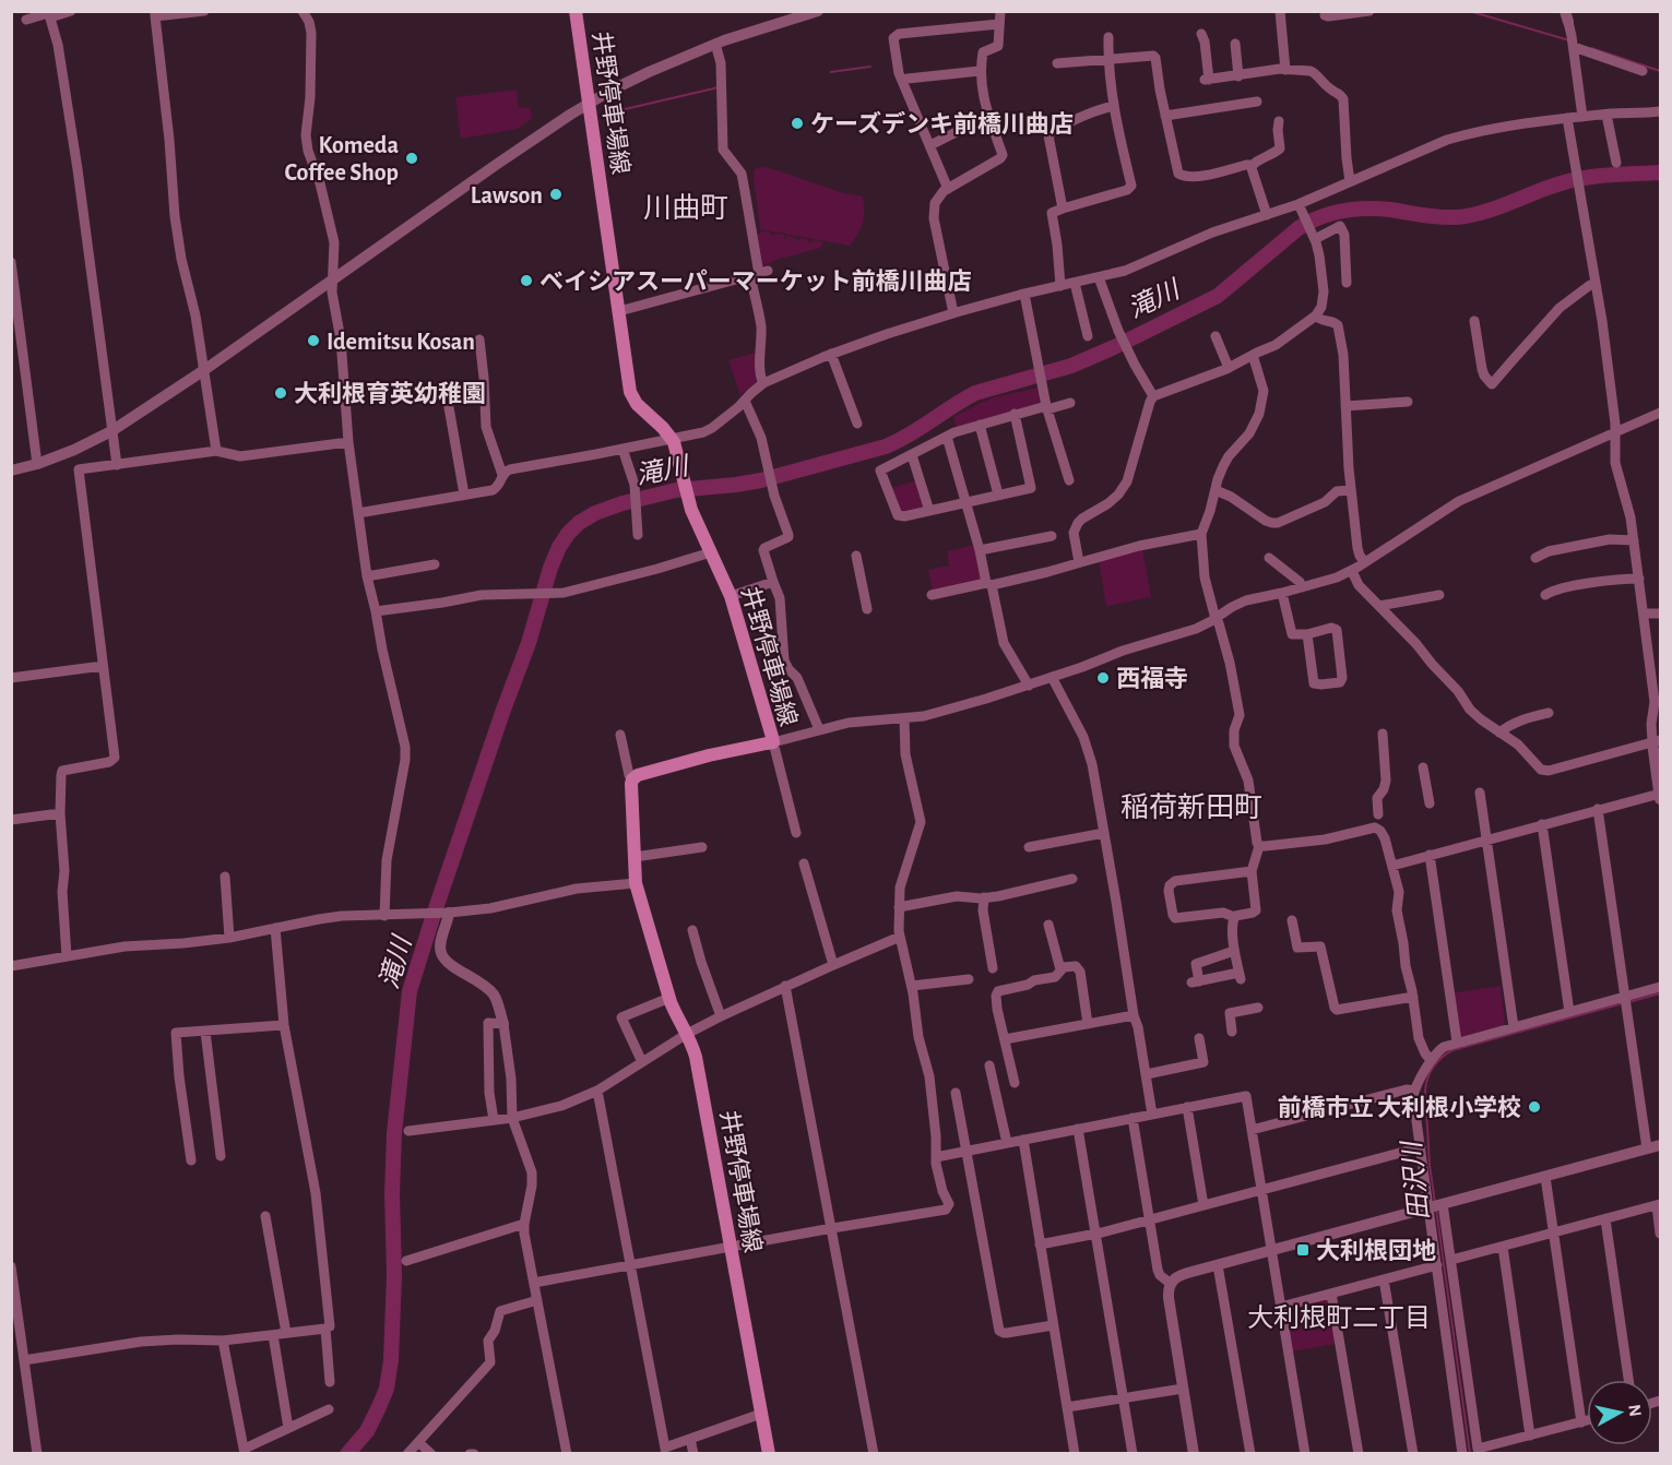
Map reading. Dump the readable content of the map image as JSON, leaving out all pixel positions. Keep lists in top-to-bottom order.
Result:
{
  "streets": {
    "main road": ["井野停車場線"]
  },
  "districts": ["川曲町", "稲荷新田町", "大利根町二丁目"],
  "water": ["滝川", "田沢川"],
  "places": {
    "other": [
      "ケーズデンキ前橋川曲店",
      "Komeda Coffee Shop",
      "Lawson",
      "ベイシアスーパーマーケット前橋川曲店",
      "Idemitsu Kosan",
      "大利根育英幼稚園",
      "西福寺",
      "前橋市立 大利根小学校"
    ],
    "transit": ["大利根団地"]
  },
  "north": "right"
}
